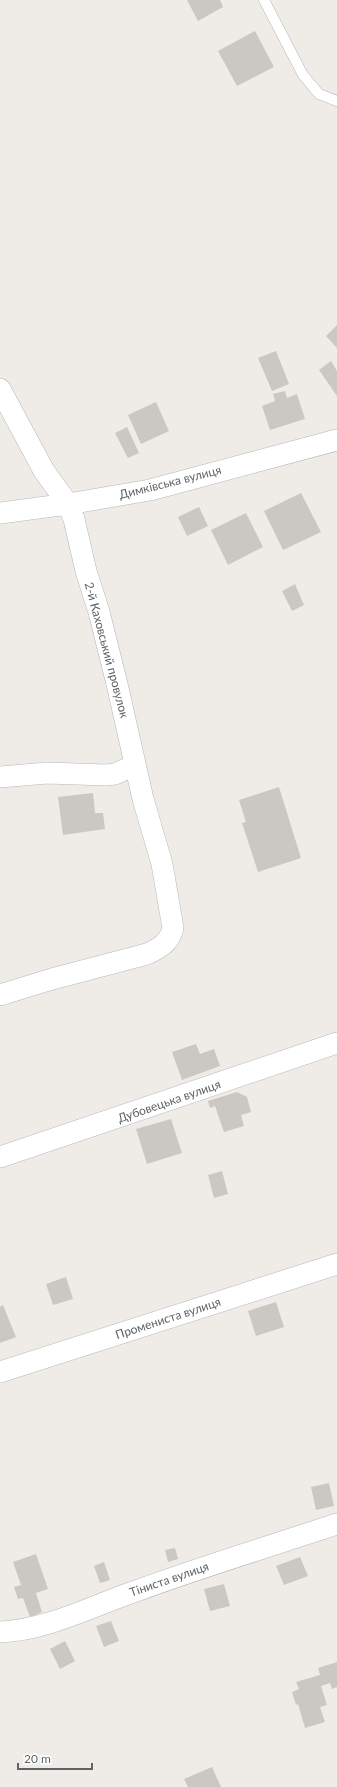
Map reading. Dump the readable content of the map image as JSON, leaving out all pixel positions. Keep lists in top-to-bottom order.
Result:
{
  "streets": {
    "street": [
      "Димківська вулиця",
      "2-й Каховський провулок",
      "Дубовецька вулиця",
      "Промениста вулиця",
      "Тіниста вулиця"
    ]
  },
  "crossings": [
    ["Димківська вулиця", "2-й Каховський провулок"]
  ],
  "scale_bar": "20 m"
}
